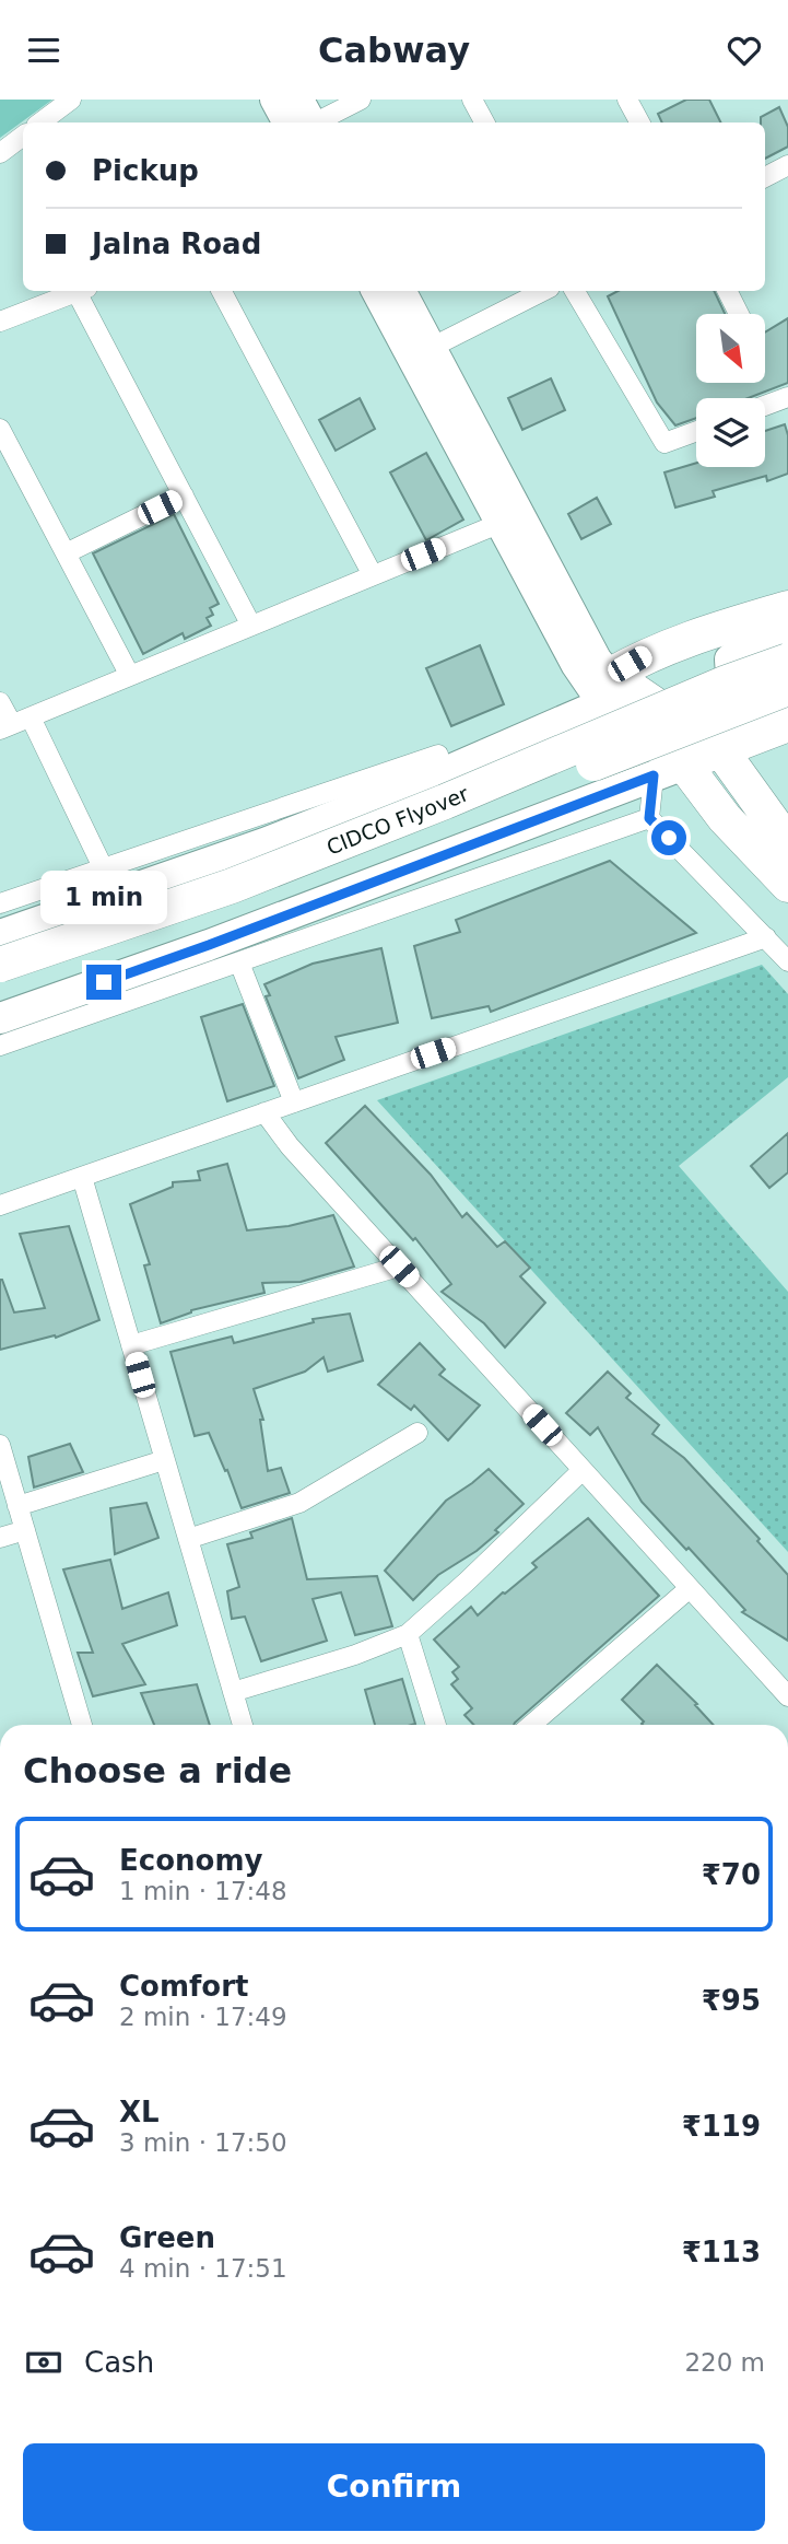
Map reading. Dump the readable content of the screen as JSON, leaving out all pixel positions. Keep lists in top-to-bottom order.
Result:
{
  "streets": {
    "highway": ["CIDCO Flyover"]
  },
  "north": "bottom right",
  "page": {
    "header": "Cabway",
    "banner": ["Pickup", "Jalna Road"],
    "bubble": "1 min",
    "heading": "Choose a ride",
    "list": [
      {
        "name": "Economy",
        "note": "1 min · 17:48",
        "value": "₹70"
      },
      {
        "name": "Comfort",
        "note": "2 min · 17:49",
        "value": "₹95"
      },
      {
        "name": "XL",
        "note": "3 min · 17:50",
        "value": "₹119"
      },
      {
        "name": "Green",
        "note": "4 min · 17:51",
        "value": "₹113"
      }
    ],
    "pay": ["Cash", "220 m"],
    "buttons": "Confirm"
  }
}
